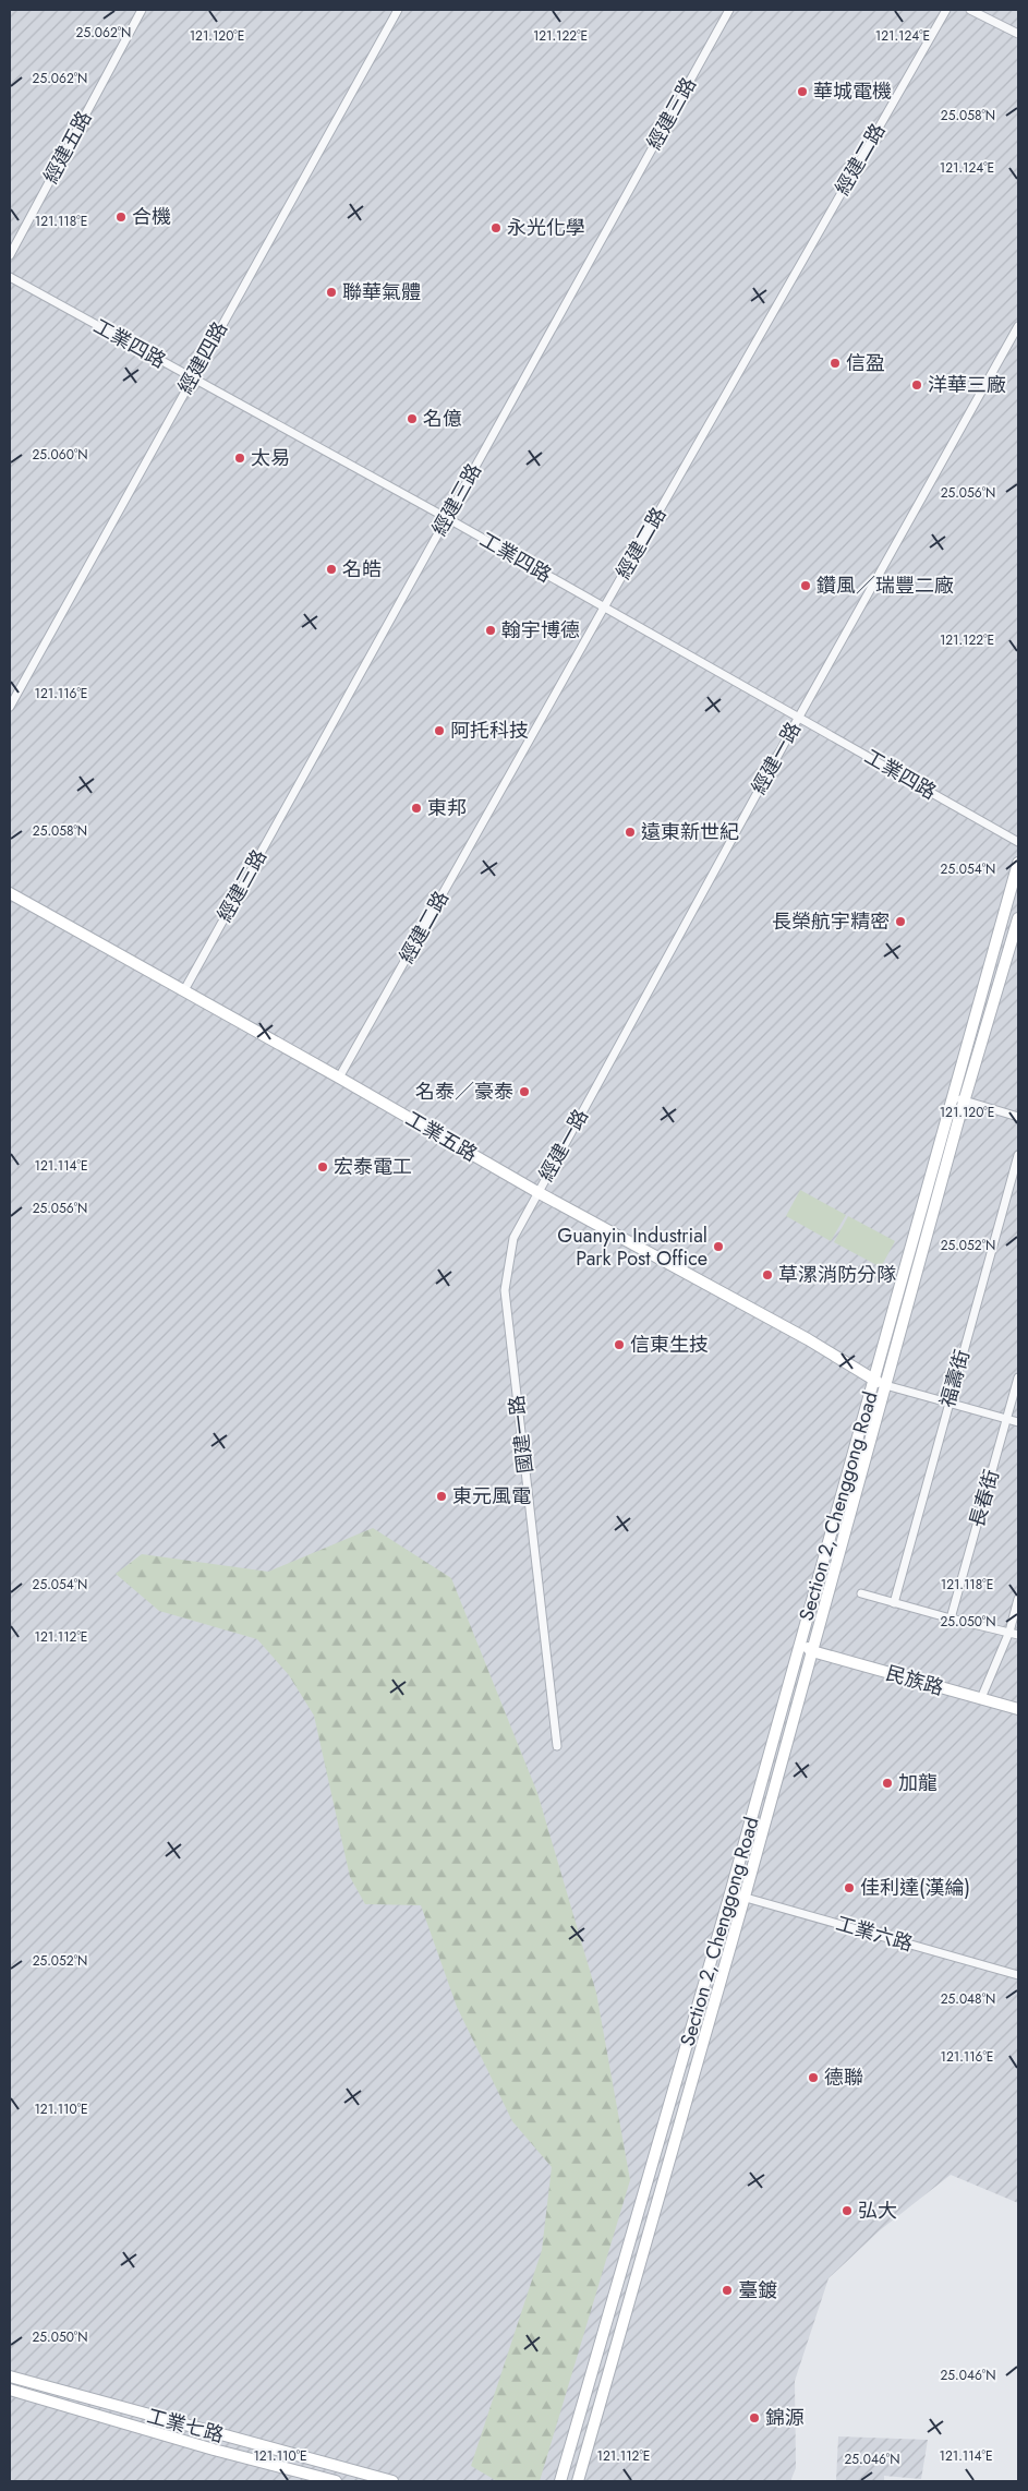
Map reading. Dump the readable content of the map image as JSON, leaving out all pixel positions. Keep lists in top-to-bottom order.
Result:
{
  "streets": {
    "street": [
      "經建三路",
      "經建五路",
      "經建二路",
      "工業四路",
      "經建四路",
      "經建一路",
      "工業五路",
      "福壽街",
      "國建一路",
      "長春街",
      "Section 2, Chenggong Road",
      "民族路",
      "工業六路",
      "工業七路"
    ]
  },
  "crossings": [
    ["經建三路", "工業四路"],
    ["經建三路", "工業五路"],
    ["經建二路", "工業四路"],
    ["經建二路", "工業五路"],
    ["工業四路", "經建四路"],
    ["工業四路", "經建一路"],
    ["經建一路", "工業五路"],
    ["經建一路", "國建一路"],
    ["工業五路", "國建一路"],
    ["工業五路", "Section 2, Chenggong Road"],
    ["Section 2, Chenggong Road", "民族路"],
    ["Section 2, Chenggong Road", "工業六路"]
  ],
  "places": [
    "華城電機",
    "合機",
    "永光化學",
    "聯華氣體",
    "信盈",
    "洋華三廠",
    "名億",
    "太易",
    "名皓",
    "鑽風／瑞豐二廠",
    "翰宇博德",
    "阿托科技",
    "東邦",
    "遠東新世紀",
    "長榮航宇精密",
    "名泰／豪泰",
    "宏泰電工",
    "Guanyin Industrial Park Post Office",
    "草漯消防分隊",
    "信東生技",
    "東元風電",
    "加龍",
    "佳利達(漢綸)",
    "德聯",
    "弘大",
    "臺鍍",
    "錦源"
  ],
  "coordinates": [
    "25.062°N",
    "121.120°E",
    "121.122°E",
    "121.124°E",
    "25.058°N",
    "121.118°E",
    "25.060°N",
    "25.056°N",
    "121.116°E",
    "25.054°N",
    "121.114°E",
    "25.052°N",
    "25.050°N",
    "121.112°E",
    "25.048°N",
    "121.110°E",
    "25.046°N"
  ]
}
